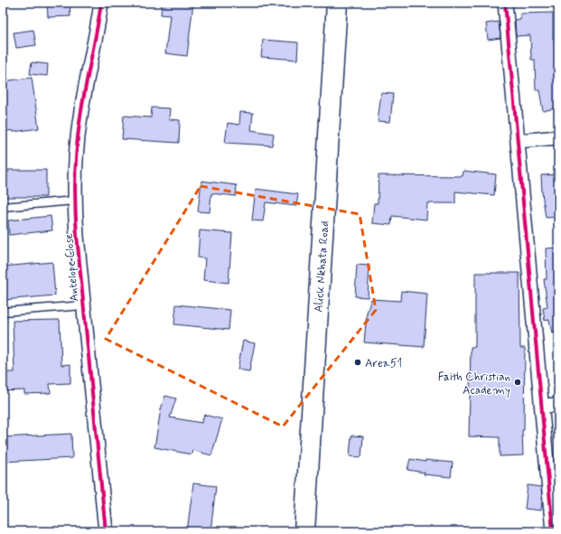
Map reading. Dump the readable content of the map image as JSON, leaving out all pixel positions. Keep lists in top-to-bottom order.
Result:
{
  "streets": {
    "main road": ["Alick Nkhata Road"],
    "street": ["Antelope Close"]
  },
  "places": ["Area51", "Faith Christian Academy"]
}
